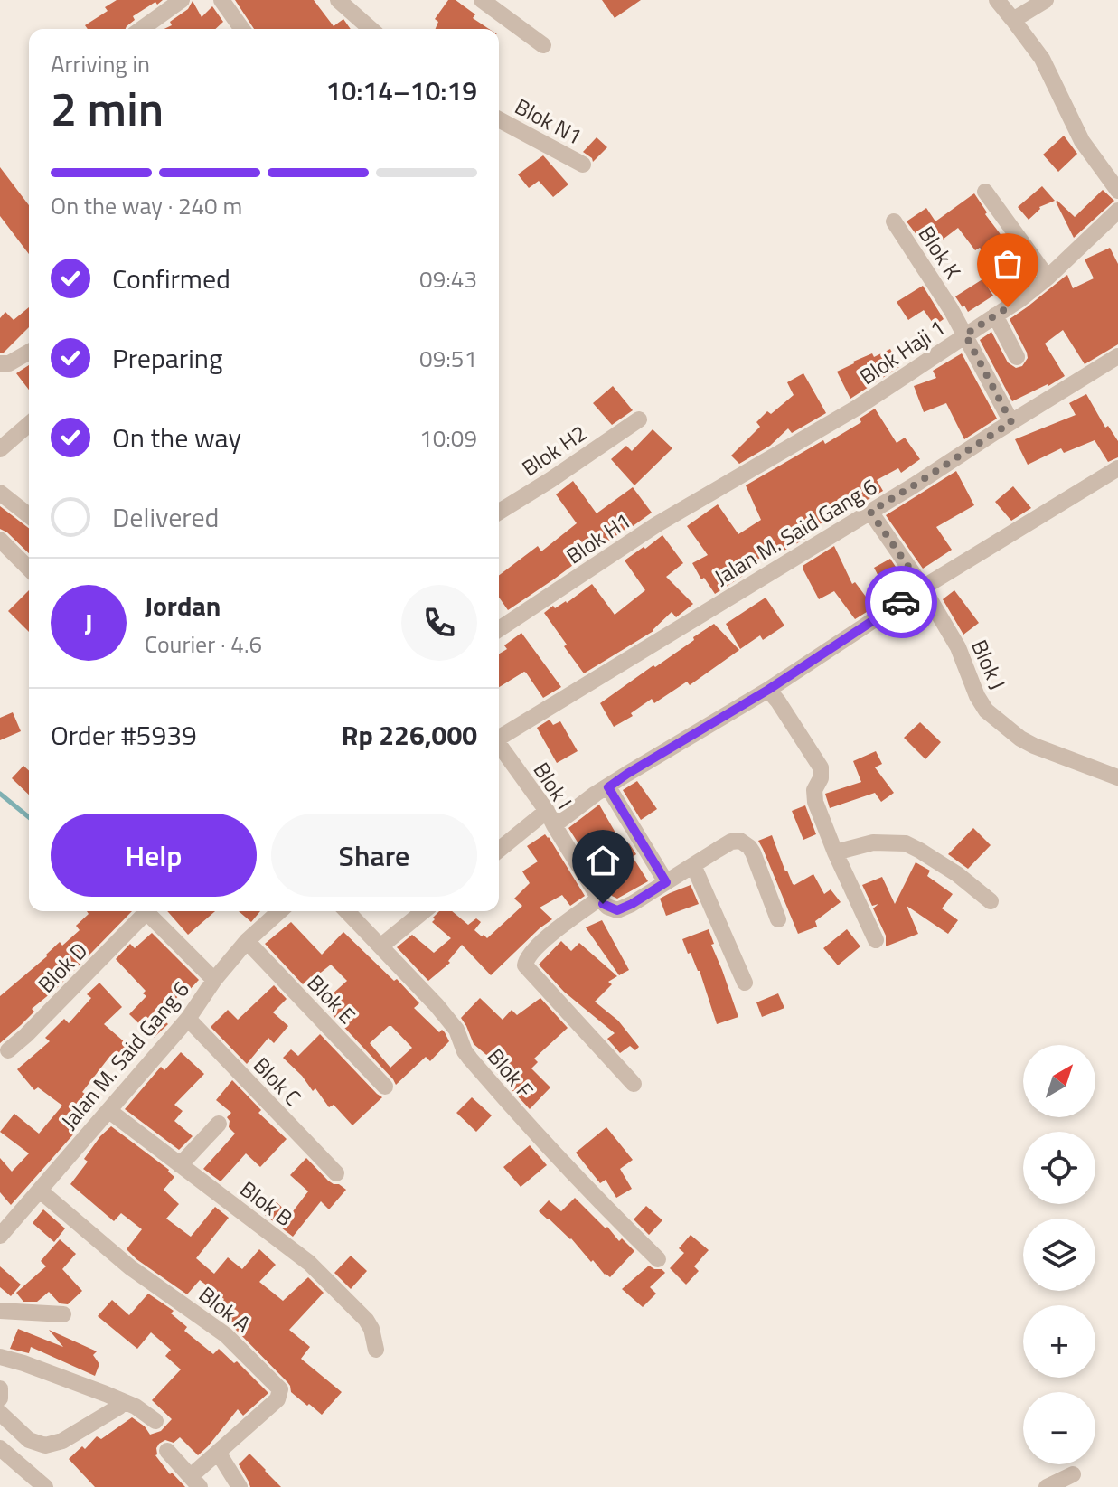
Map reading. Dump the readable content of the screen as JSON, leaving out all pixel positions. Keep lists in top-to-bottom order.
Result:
{
  "streets": {
    "street": [
      "Blok N1",
      "Blok K",
      "Blok Haji 1",
      "Blok H2",
      "Jalan M. Said Gang 6",
      "Blok H1",
      "Blok J",
      "Blok I",
      "Blok D",
      "Blok E",
      "Blok F",
      "Blok C",
      "Blok B",
      "Blok A"
    ]
  },
  "crossings": [
    ["Blok K", "Blok Haji 1"],
    ["Blok K", "Jalan M. Said Gang 6"],
    ["Blok Haji 1", "Blok H1"],
    ["Jalan M. Said Gang 6", "Blok J"],
    ["Jalan M. Said Gang 6", "Blok D"],
    ["Jalan M. Said Gang 6", "Blok E"],
    ["Jalan M. Said Gang 6", "Blok C"],
    ["Jalan M. Said Gang 6", "Blok B"],
    ["Jalan M. Said Gang 6", "Blok A"]
  ],
  "north": "top right",
  "page": {
    "heading": ["2 min", "Arriving in", "10:14–10:19"],
    "panel": [
      "Jordan",
      "Courier · 4.6",
      "Order #5939",
      "Rp 226,000"
    ],
    "bar": "On the way · 240 m",
    "list": [
      ["Confirmed", "09:43"],
      ["Preparing", "09:51"],
      ["On the way", "10:09"],
      "Delivered"
    ],
    "round": "J",
    "buttons": ["Help", "Share"],
    "map_buttons": ["+", "−"]
  }
}
